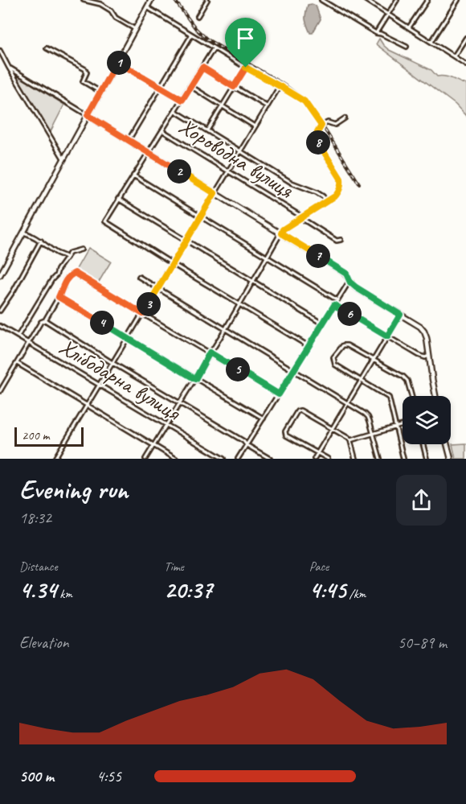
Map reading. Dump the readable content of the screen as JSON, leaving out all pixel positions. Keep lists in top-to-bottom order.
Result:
{
  "streets": {
    "street": ["Хороводна вулиця", "Хлібодарна вулиця"]
  },
  "scale_bar": "200 m",
  "page": {
    "pins": [
      "1",
      "8",
      "2",
      "7",
      "3",
      "6",
      "4",
      "5"
    ],
    "scale": "200 m",
    "heading": ["Evening run", "18:32"],
    "stats": [
      ["Distance", "4.34 km"],
      ["Time", "20:37"],
      ["Pace", "4:45 /km"]
    ],
    "chart": ["Elevation", "50–89 m"],
    "list": [
      {
        "name": "500 m",
        "note": "4:55"
      }
    ]
  }
}
